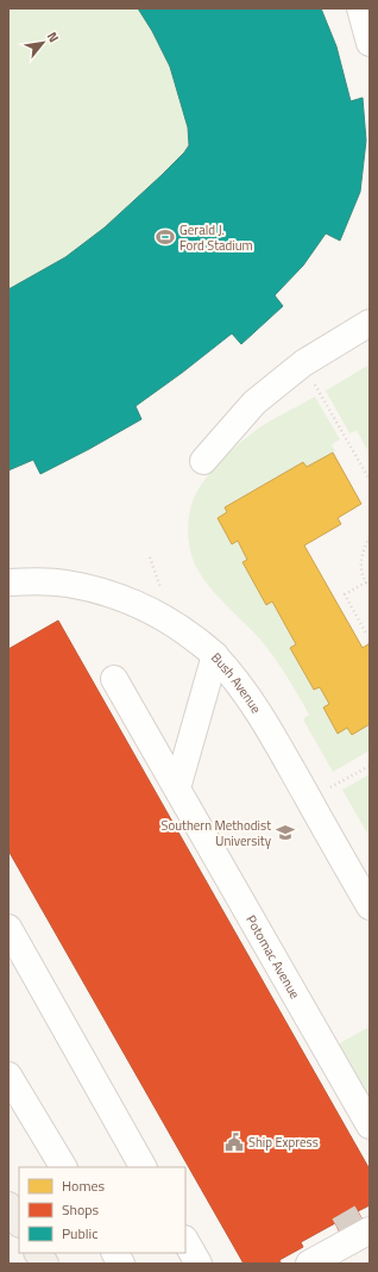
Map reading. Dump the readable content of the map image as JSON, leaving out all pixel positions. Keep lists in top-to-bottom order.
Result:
{
  "streets": {
    "street": ["Bush Avenue", "Potomac Avenue"]
  },
  "places": {
    "sports": ["Gerald J. Ford Stadium"],
    "school or university": ["Southern Methodist University"],
    "public building": ["Ship Express"]
  },
  "legend": ["Homes", "Shops", "Public"],
  "north": "top right"
}
